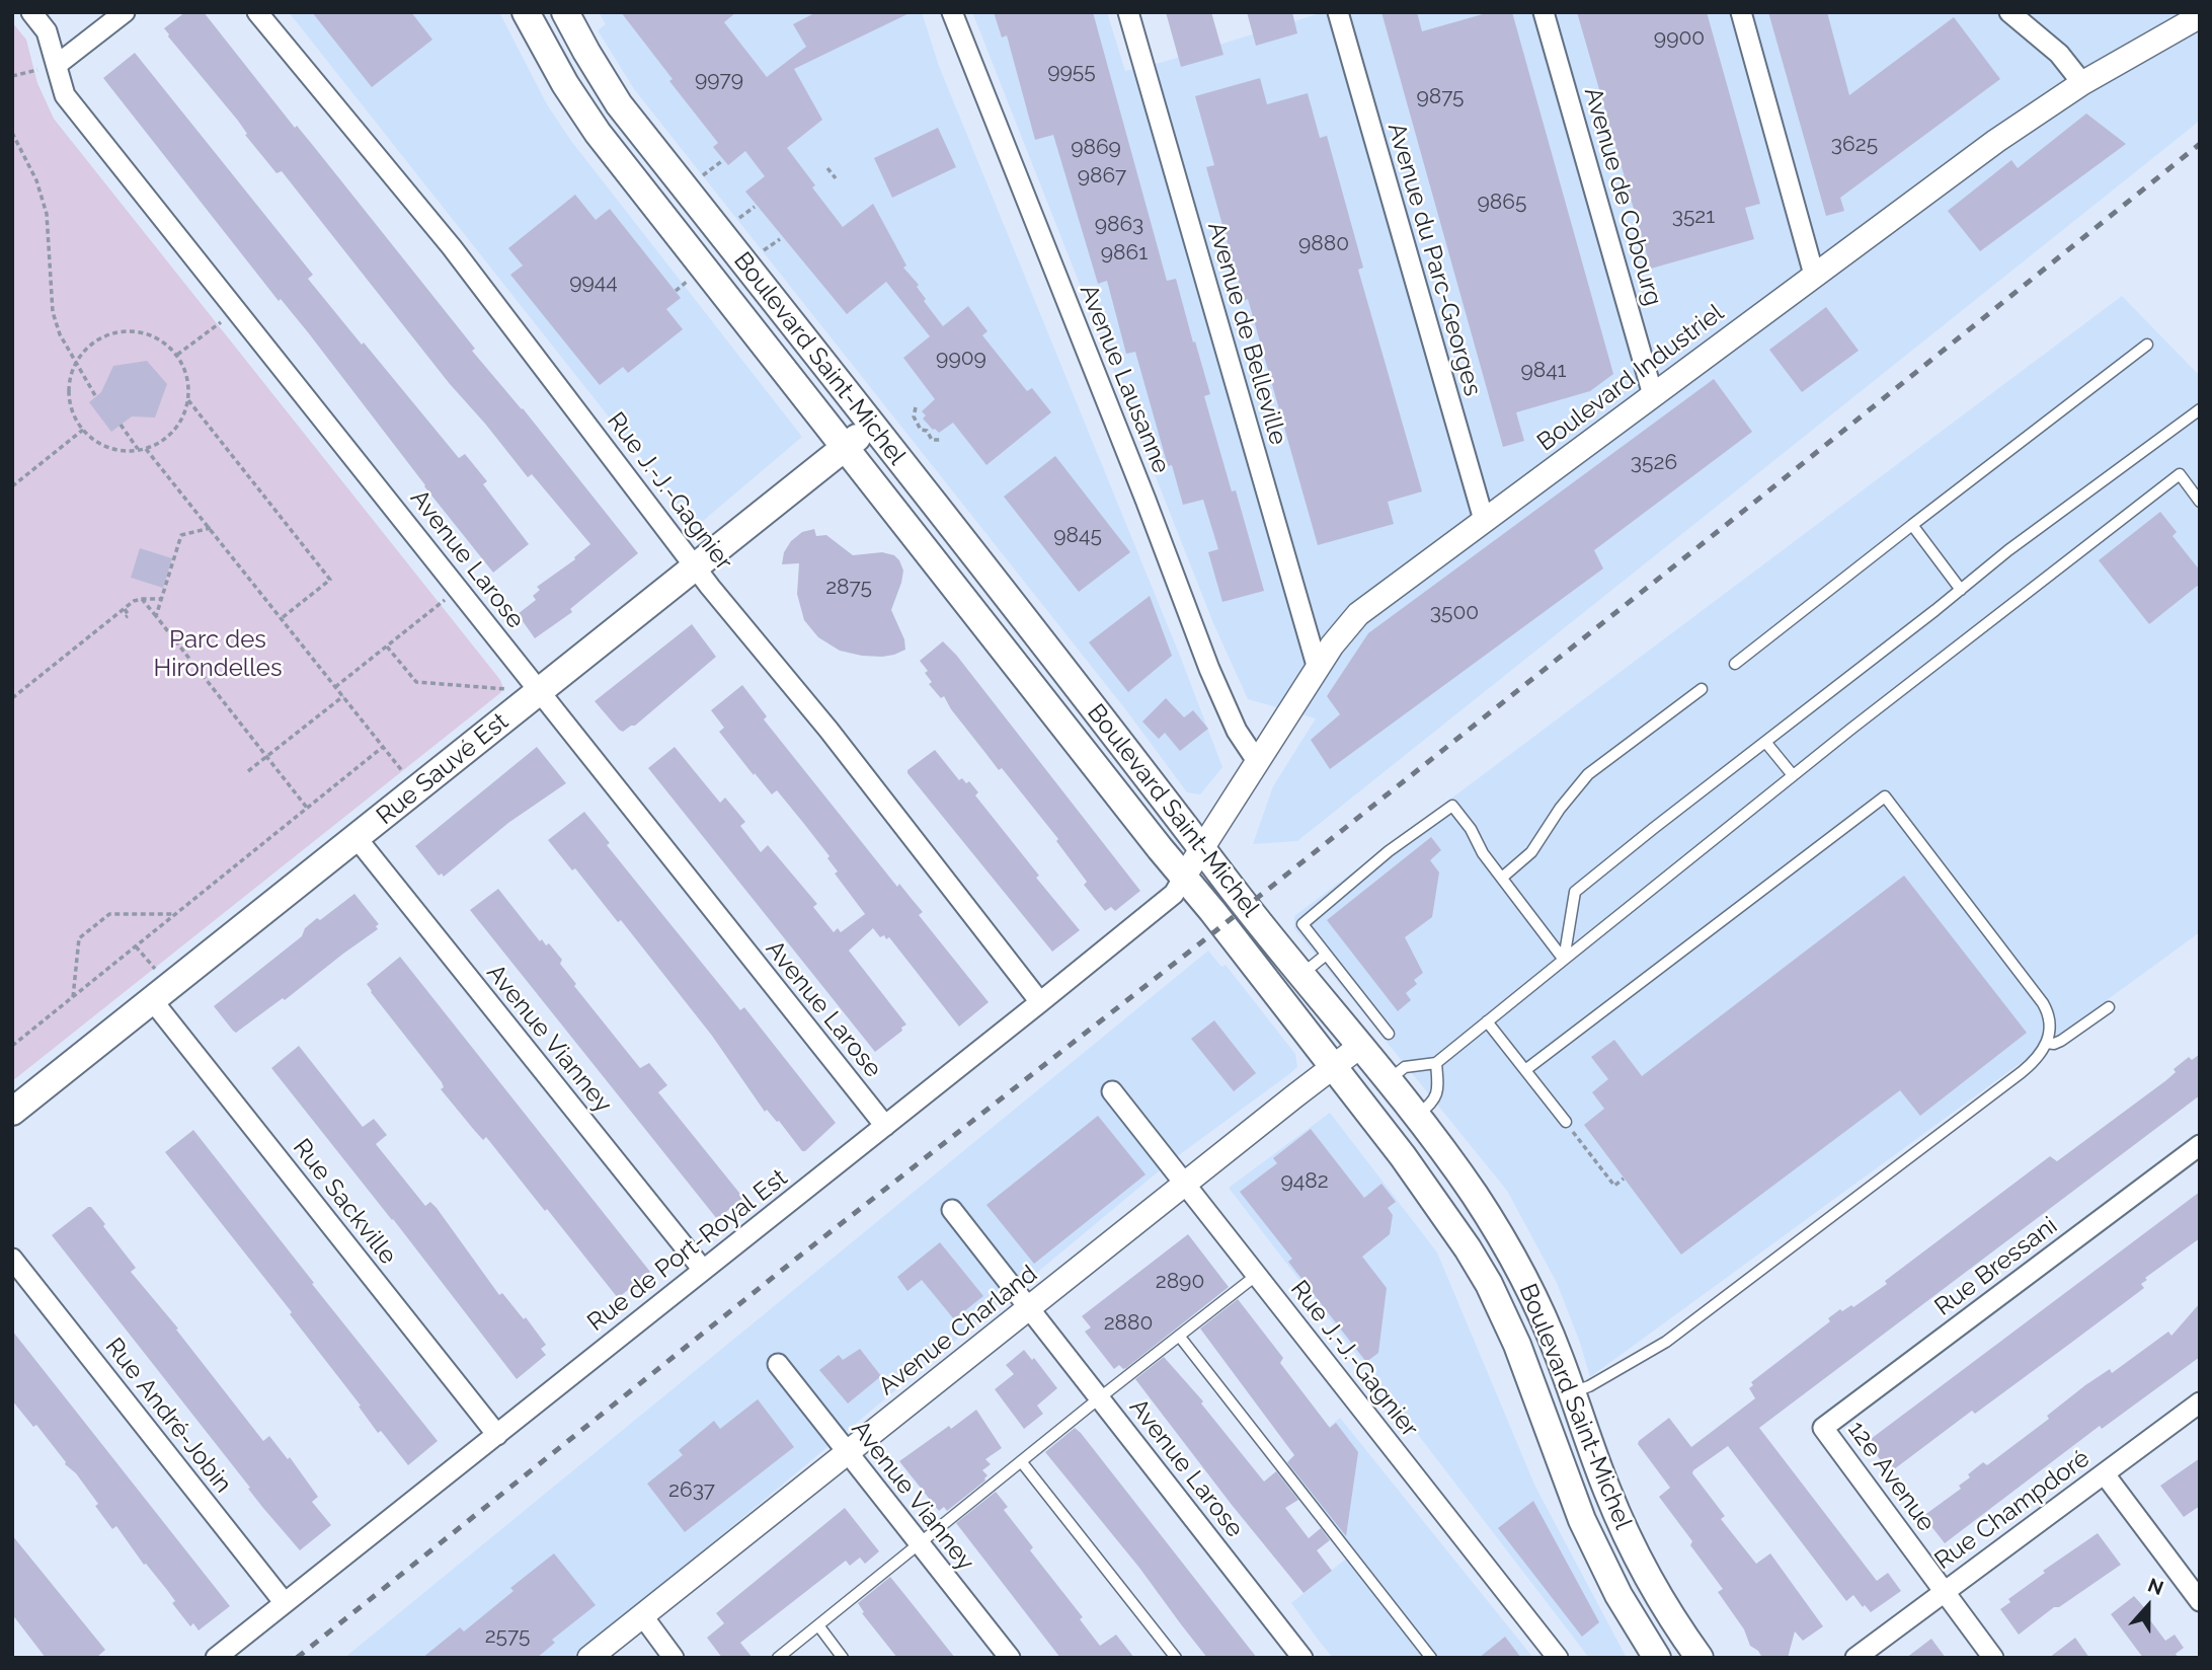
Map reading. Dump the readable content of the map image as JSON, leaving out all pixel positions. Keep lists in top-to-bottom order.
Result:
{
  "streets": {
    "main road": ["Boulevard Saint-Michel", "Rue Sauvé Est"],
    "street": [
      "Avenue de Cobourg",
      "Avenue du Parc-Georges",
      "Avenue de Belleville",
      "Boulevard Industriel",
      "Avenue Lausanne",
      "Rue J.-J.-Gagnier",
      "Avenue Larose",
      "Avenue Vianney",
      "Rue Sackville",
      "Rue de Port-Royal Est",
      "Rue Bressani",
      "Avenue Charland",
      "Rue André-Jobin",
      "12e Avenue",
      "Rue Champdoré"
    ]
  },
  "crossings": [
    ["Avenue de Cobourg", "Boulevard Industriel"],
    ["Avenue du Parc-Georges", "Boulevard Industriel"],
    ["Avenue de Belleville", "Boulevard Industriel"],
    ["Boulevard Saint-Michel", "Boulevard Industriel"],
    ["Boulevard Saint-Michel", "Rue Sauvé Est"],
    ["Boulevard Saint-Michel", "Rue de Port-Royal Est"],
    ["Boulevard Saint-Michel", "Avenue Charland"],
    ["Boulevard Industriel", "Avenue Lausanne"],
    ["Boulevard Industriel", "Rue de Port-Royal Est"],
    ["Rue J.-J.-Gagnier", "Rue Sauvé Est"],
    ["Rue J.-J.-Gagnier", "Rue de Port-Royal Est"],
    ["Rue J.-J.-Gagnier", "Avenue Charland"],
    ["Avenue Larose", "Rue Sauvé Est"],
    ["Avenue Larose", "Rue de Port-Royal Est"],
    ["Avenue Larose", "Avenue Charland"],
    ["Rue Sauvé Est", "Avenue Vianney"],
    ["Rue Sauvé Est", "Rue Sackville"],
    ["Avenue Vianney", "Rue de Port-Royal Est"],
    ["Avenue Vianney", "Avenue Charland"],
    ["Rue Sackville", "Rue de Port-Royal Est"],
    ["Rue de Port-Royal Est", "Rue André-Jobin"],
    ["Rue Bressani", "12e Avenue"],
    ["12e Avenue", "Rue Champdoré"]
  ],
  "parks": ["Parc des Hirondelles"],
  "house_numbers": [
    "9900",
    "9955",
    "9979",
    "9875",
    "3625",
    "9869",
    "9867",
    "9865",
    "3521",
    "9863",
    "9880",
    "9861",
    "9944",
    "9909",
    "9841",
    "3526",
    "9845",
    "2875",
    "3500",
    "9482",
    "2890",
    "2880",
    "2637",
    "2575"
  ],
  "north": "top"
}
